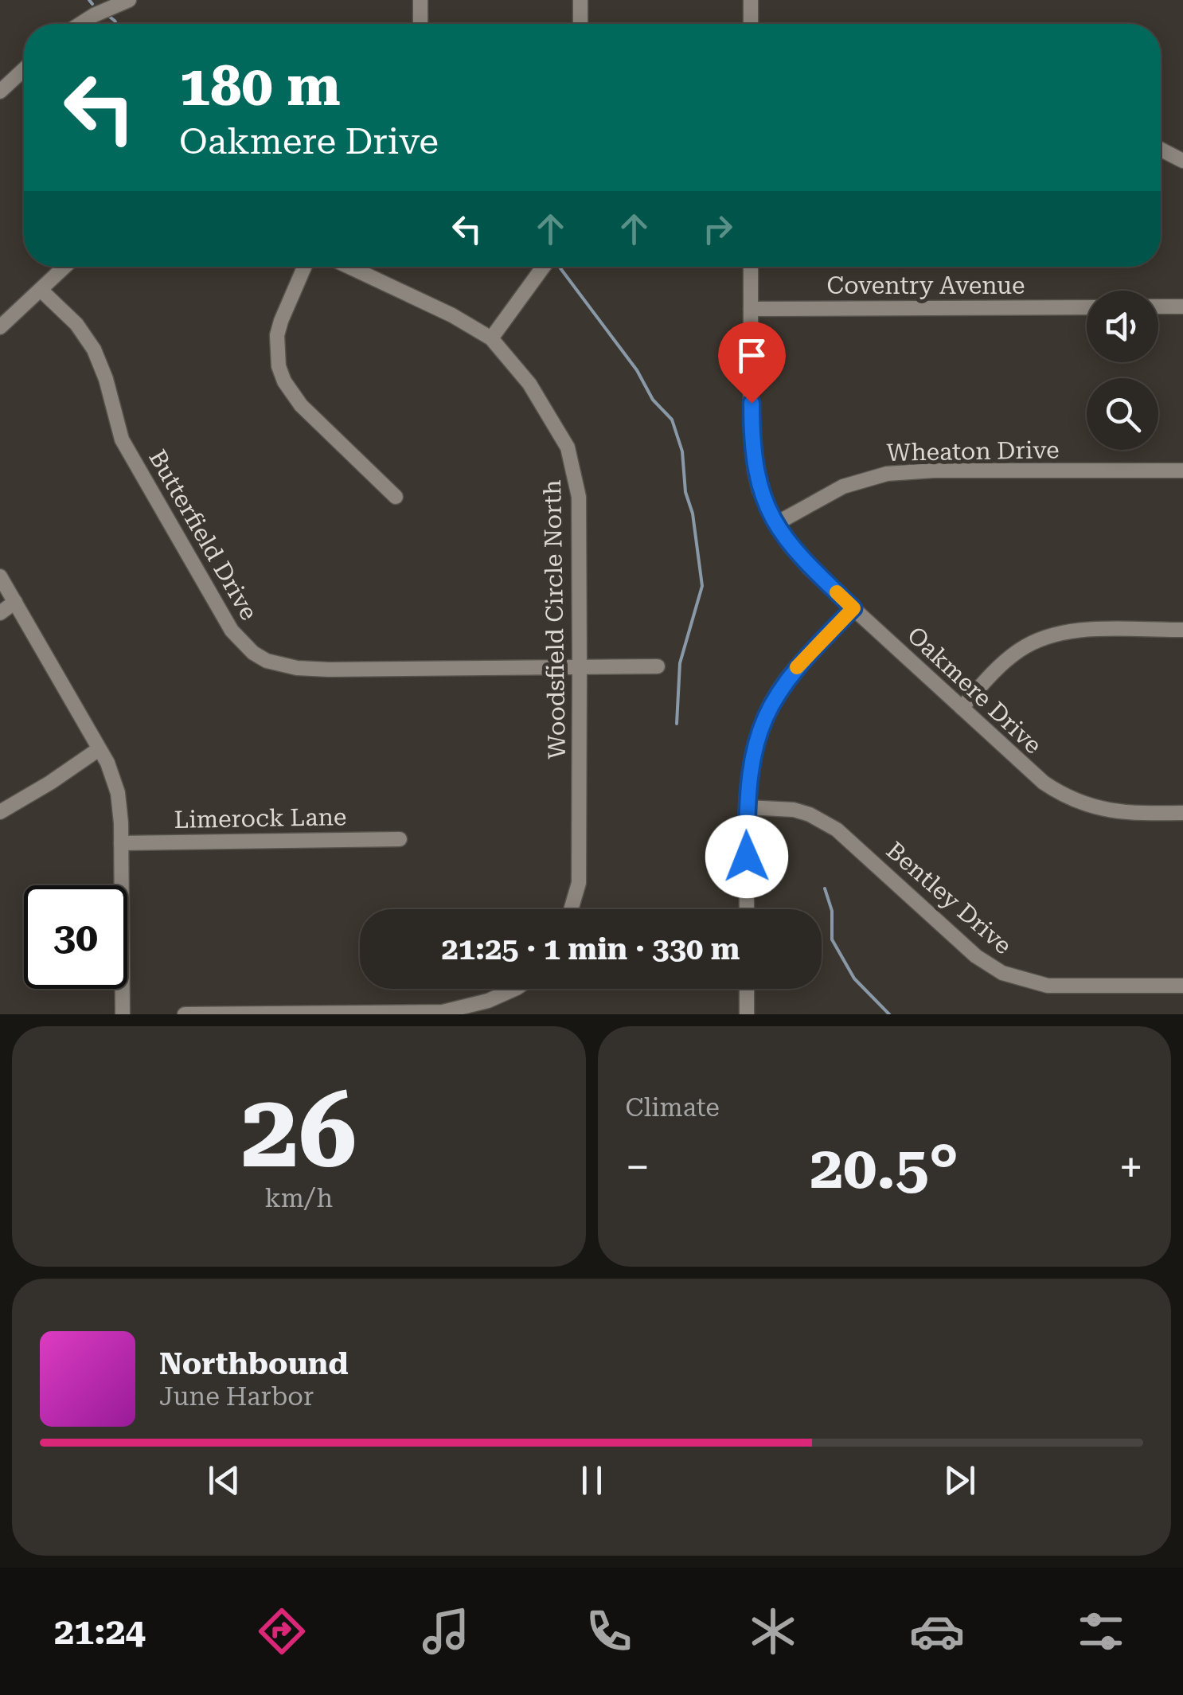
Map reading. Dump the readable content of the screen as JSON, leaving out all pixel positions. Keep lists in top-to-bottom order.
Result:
{
  "streets": {
    "street": [
      "Coventry Avenue",
      "Wheaton Drive",
      "Butterfield Drive",
      "Woodsfield Circle North",
      "Oakmere Drive",
      "Limerock Lane",
      "Bentley Drive"
    ]
  },
  "crossings": [
    ["Coventry Avenue", "Oakmere Drive"],
    ["Wheaton Drive", "Oakmere Drive"],
    ["Butterfield Drive", "Woodsfield Circle North"]
  ],
  "page": {
    "turn": ["180 m", "Oakmere Drive"],
    "limit": "30",
    "trip": "21:25 · 1 min · 330 m",
    "tile": [
      ["26", "km/h"],
      "Climate"
    ],
    "heat": ["−", "20.5°", "+"],
    "song": ["Northbound", "June Harbor"],
    "tabs": "21:24"
  }
}
